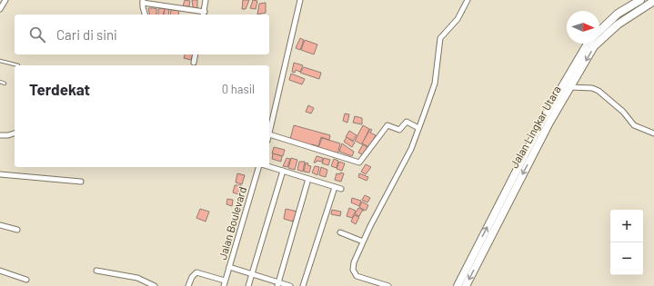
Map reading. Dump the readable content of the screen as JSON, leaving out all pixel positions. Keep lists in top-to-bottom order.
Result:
{
  "streets": {
    "main road": ["Jalan Lingkar Utara"],
    "street": ["Jalan Boulevard"]
  },
  "north": "right",
  "page": {
    "search": "Cari di sini",
    "heading": ["Terdekat", "0 hasil"],
    "map_buttons": ["+", "−"]
  }
}
